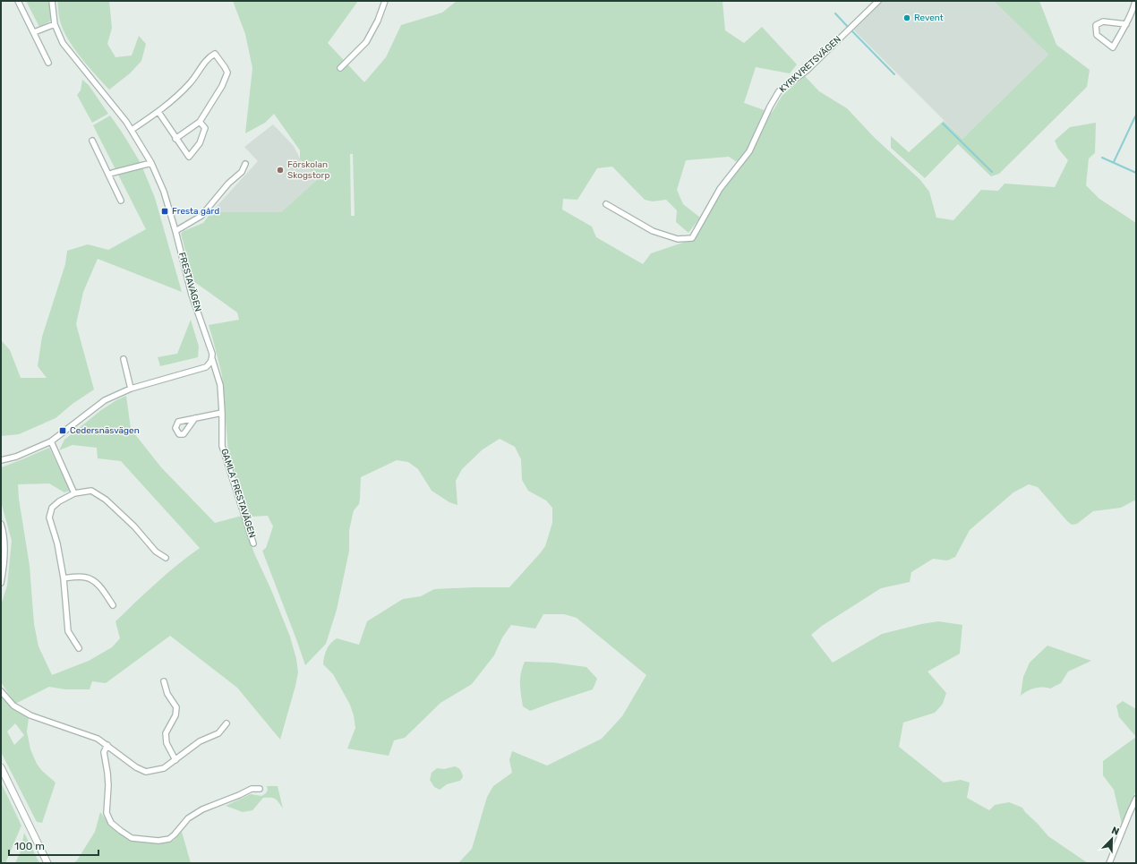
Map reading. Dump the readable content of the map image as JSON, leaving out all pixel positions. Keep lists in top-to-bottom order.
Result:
{
  "streets": {
    "street": ["KYRKVRETSVÄGEN", "FRESTAVÄGEN", "GAMLA FRESTAVÄGEN"]
  },
  "crossings": [
    ["FRESTAVÄGEN", "GAMLA FRESTAVÄGEN"]
  ],
  "places": {
    "other": ["Revent", "Förskolan Skogstorp"],
    "transit": ["Fresta gård", "Cedersnäsvägen"]
  },
  "scale_bar": "100 m",
  "north": "top right"
}
